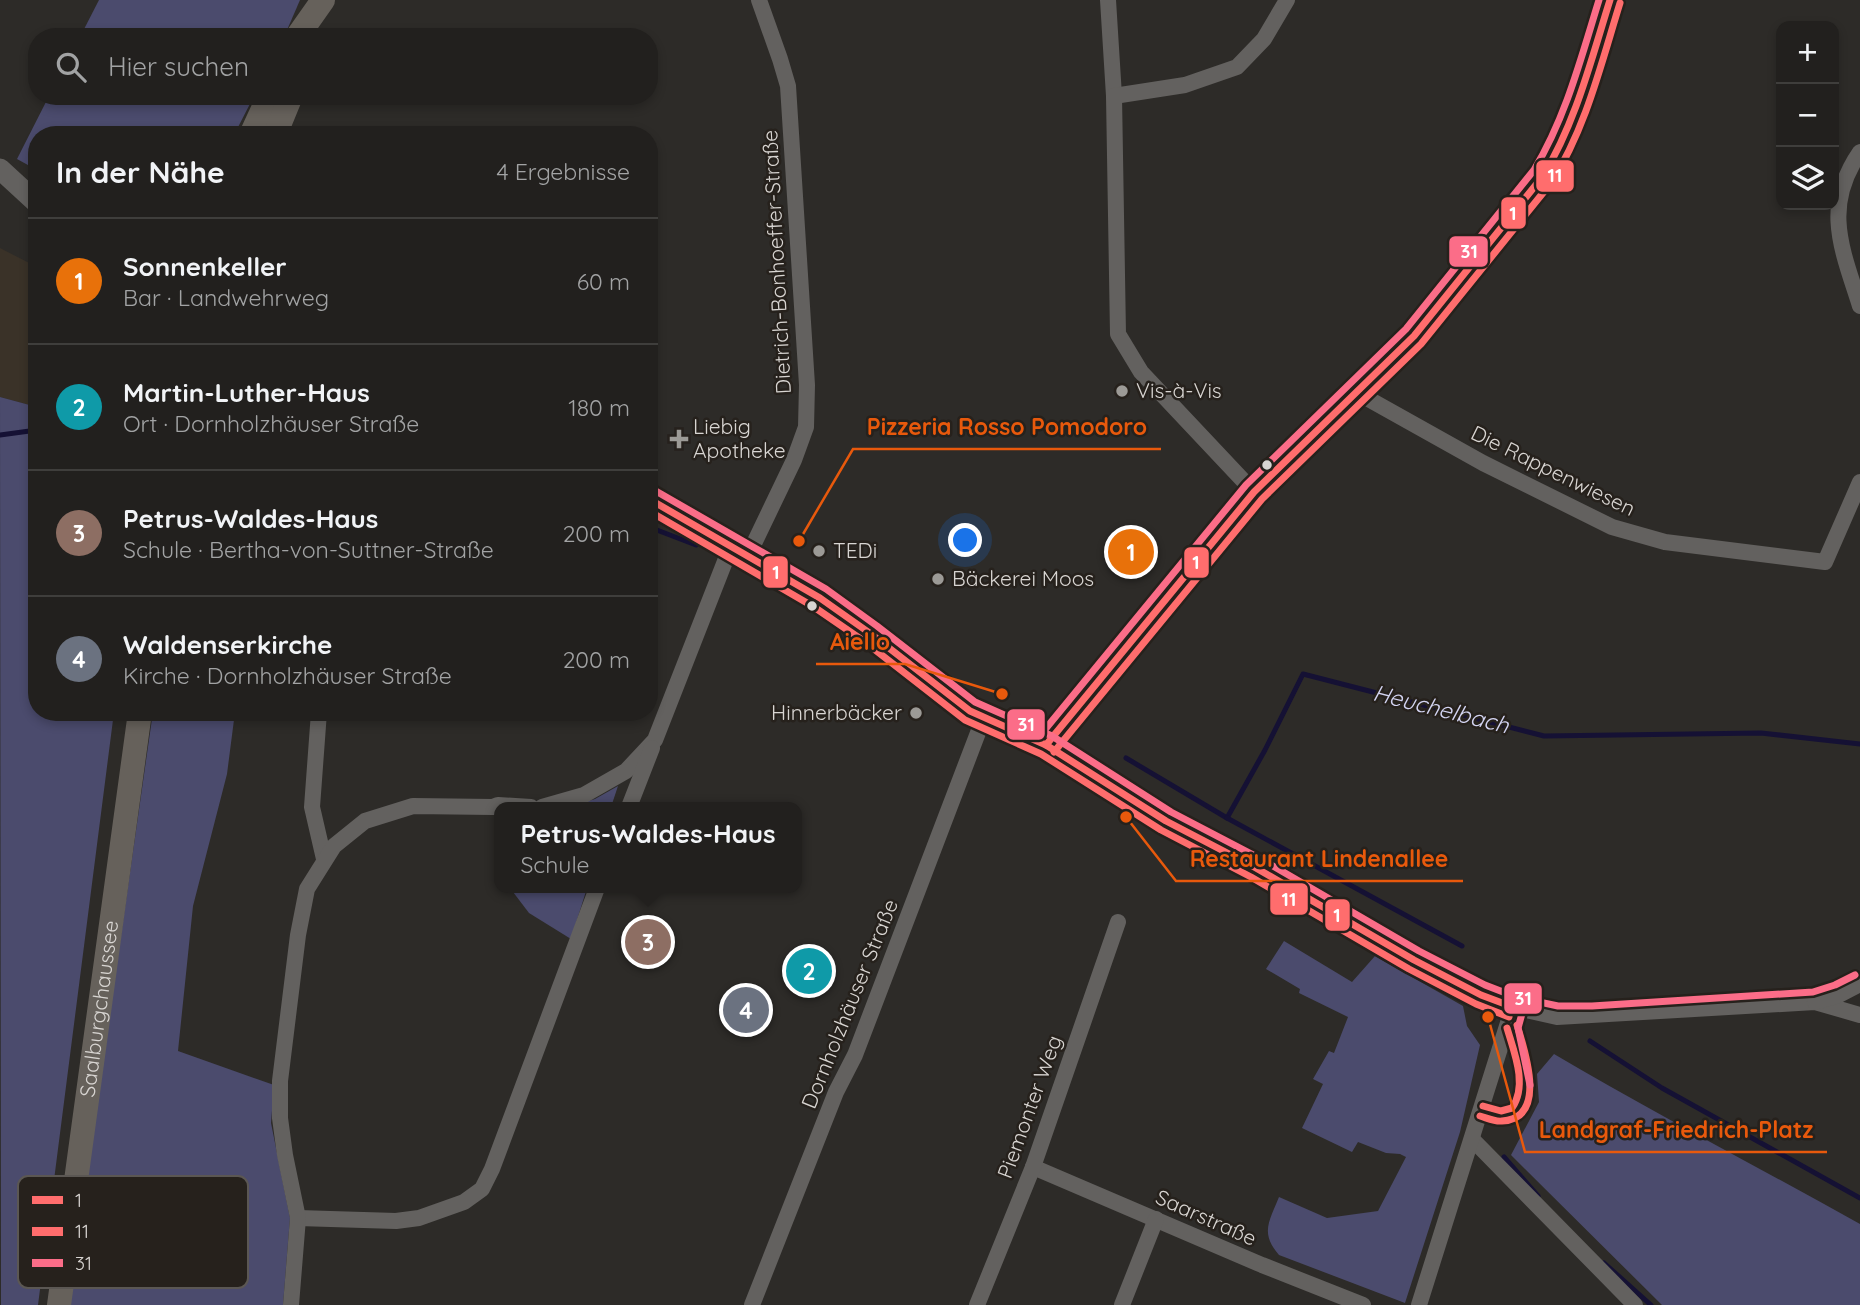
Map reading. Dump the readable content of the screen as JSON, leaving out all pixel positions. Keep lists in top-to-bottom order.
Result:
{
  "streets": {
    "main road": ["Saalburgchaussee"],
    "street": [
      "Dietrich-Bonhoeffer-Straße",
      "Die Rappenwiesen",
      "Dornholzhäuser Straße",
      "Piemonter Weg",
      "Saarstraße"
    ]
  },
  "crossings": [
    ["Piemonter Weg", "Saarstraße"]
  ],
  "water": ["Heuchelbach"],
  "places": {
    "other": [
      "Vis-à-Vis",
      "Pizzeria Rosso Pomodoro",
      "TEDi",
      "Bäckerei Moos",
      "Aiello",
      "Hinnerbäcker",
      "Restaurant Lindenallee",
      "Landgraf-Friedrich-Platz"
    ],
    "health": ["Liebig Apotheke"]
  },
  "lines": ["transit line 1", "transit line 31", "transit line 11"],
  "legend": ["1", "11", "31"],
  "page": {
    "map_buttons": ["+", "−"],
    "search": "Hier suchen",
    "heading": ["In der Nähe", "4 Ergebnisse"],
    "list": [
      {
        "mark": "1",
        "name": "Sonnenkeller",
        "note": "Bar · Landwehrweg",
        "value": "60 m"
      },
      {
        "mark": "2",
        "name": "Martin-Luther-Haus",
        "note": "Ort · Dornholzhäuser Straße",
        "value": "180 m"
      },
      {
        "mark": "3",
        "name": "Petrus-Waldes-Haus",
        "note": "Schule · Bertha-von-Suttner-Straße",
        "value": "200 m"
      },
      {
        "mark": "4",
        "name": "Waldenserkirche",
        "note": "Kirche · Dornholzhäuser Straße",
        "value": "200 m"
      }
    ],
    "pins": [
      "1",
      "3",
      "2",
      "4"
    ],
    "popup": ["Petrus-Waldes-Haus", "Schule"]
  }
}
